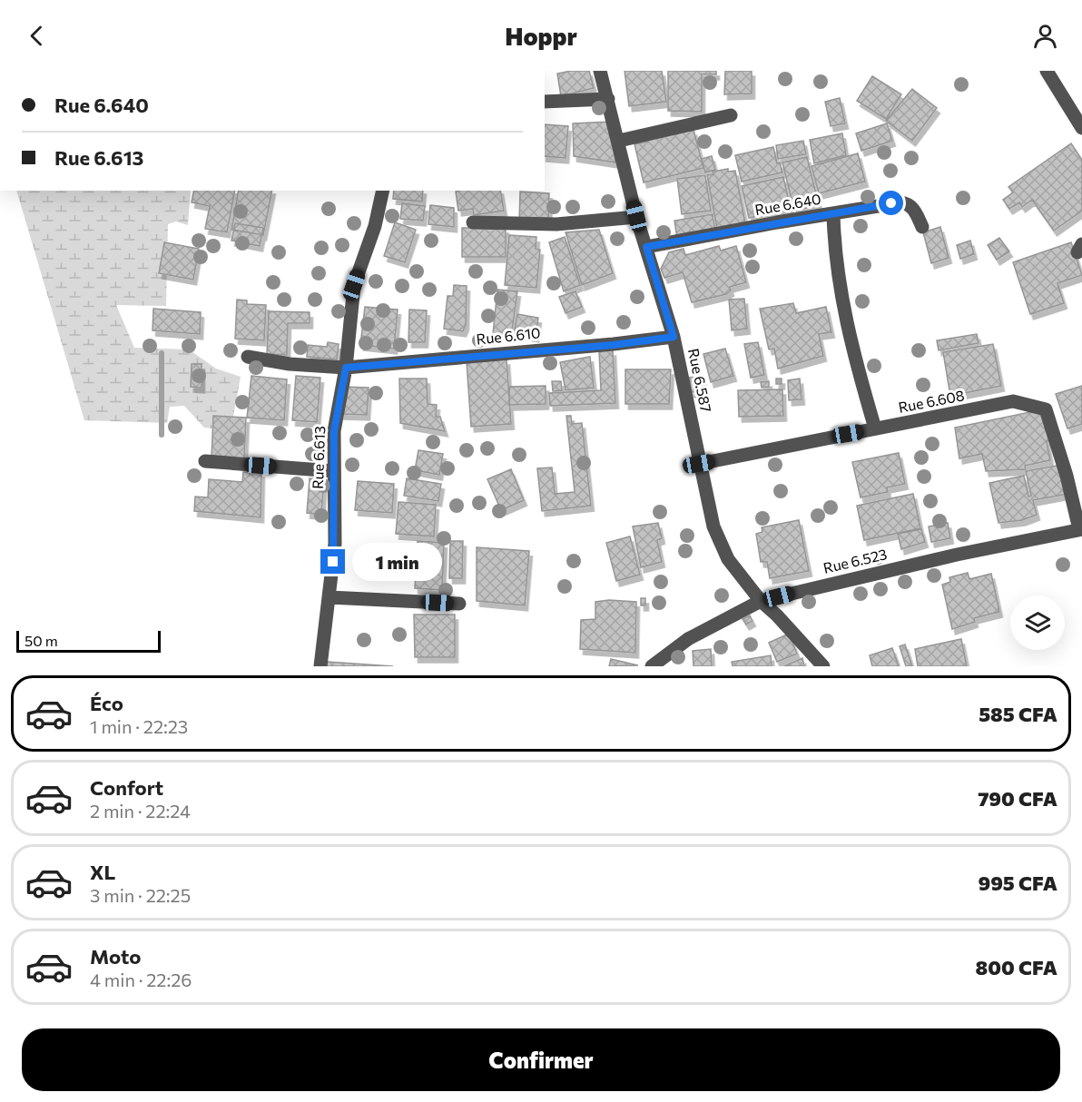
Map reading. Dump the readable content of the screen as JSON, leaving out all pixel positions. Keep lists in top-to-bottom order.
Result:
{
  "streets": {
    "street": [
      "Rue 6.640",
      "Rue 6.610",
      "Rue 6.587",
      "Rue 6.608",
      "Rue 6.613",
      "Rue 6.523"
    ]
  },
  "crossings": [
    ["Rue 6.640", "Rue 6.587"],
    ["Rue 6.610", "Rue 6.587"],
    ["Rue 6.610", "Rue 6.613"],
    ["Rue 6.587", "Rue 6.608"],
    ["Rue 6.587", "Rue 6.523"],
    ["Rue 6.608", "Rue 6.523"]
  ],
  "scale_bar": "50 m",
  "page": {
    "header": "Hoppr",
    "banner": ["Rue 6.640", "Rue 6.613"],
    "bubble": "1 min",
    "scale": "50 m",
    "list": [
      {
        "name": "Éco",
        "note": "1 min · 22:23",
        "value": "585 CFA"
      },
      {
        "name": "Confort",
        "note": "2 min · 22:24",
        "value": "790 CFA"
      },
      {
        "name": "XL",
        "note": "3 min · 22:25",
        "value": "995 CFA"
      },
      {
        "name": "Moto",
        "note": "4 min · 22:26",
        "value": "800 CFA"
      }
    ],
    "buttons": "Confirmer"
  }
}
